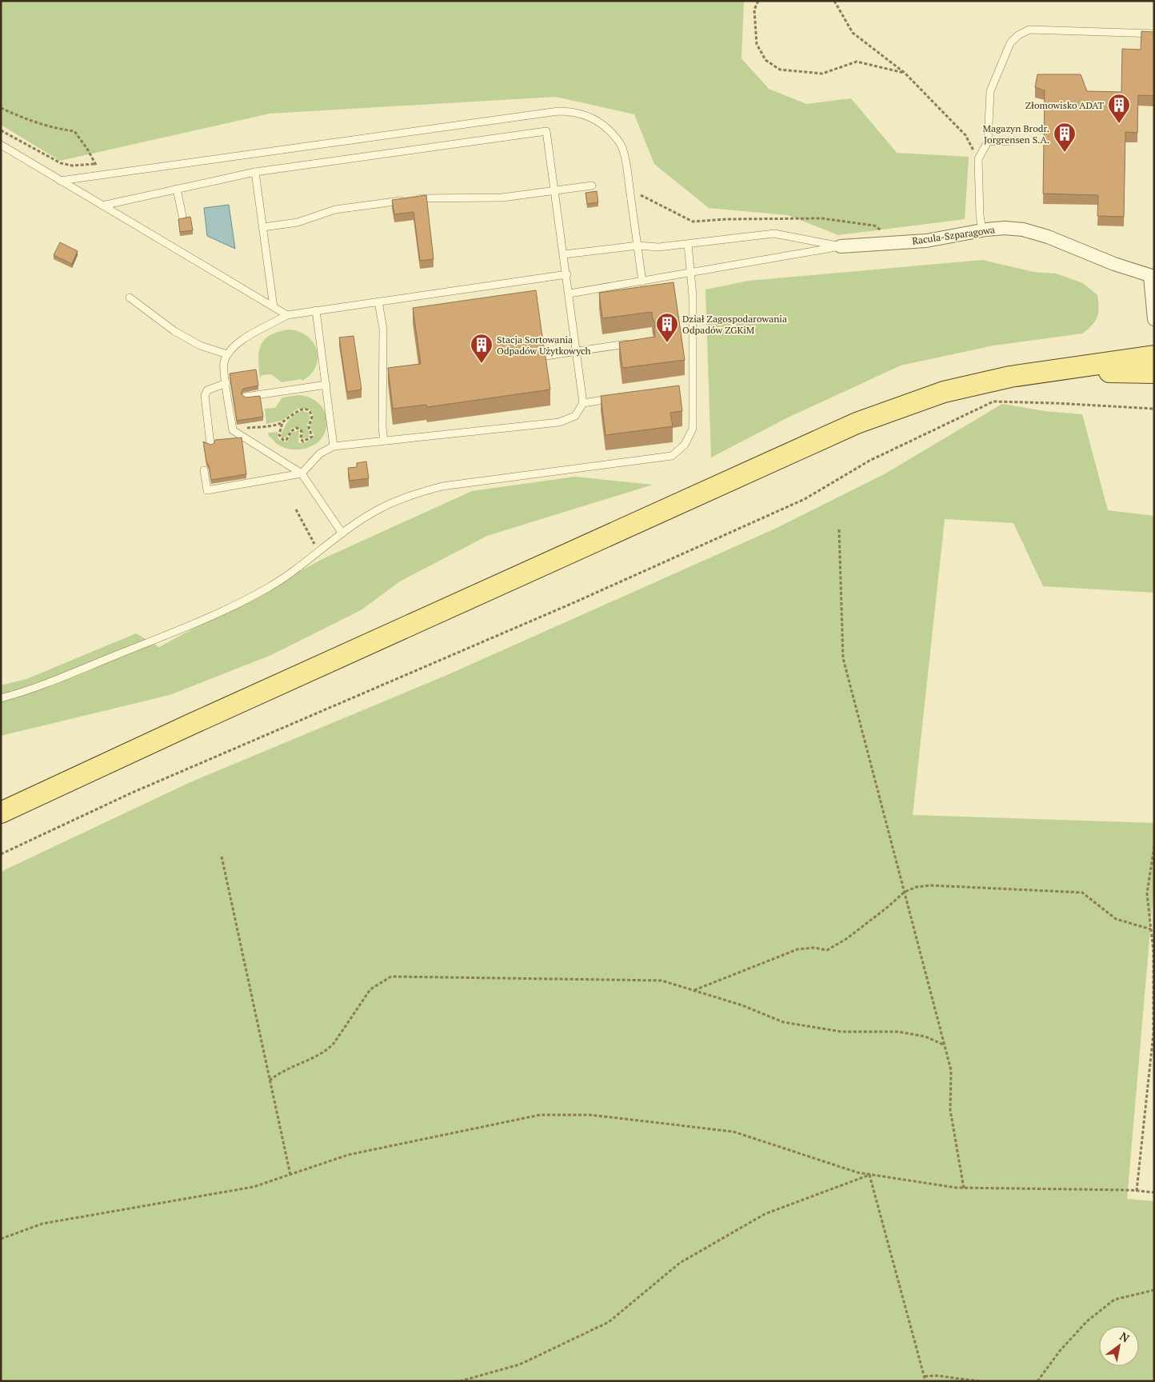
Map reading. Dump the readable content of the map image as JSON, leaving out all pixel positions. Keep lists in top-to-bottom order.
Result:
{
  "streets": {
    "street": ["Racula-Szparagowa"]
  },
  "places": {
    "building": [
      "Złomowisko ADAT",
      "Magazyn Brodr. Jorgrensen S.A.",
      "Dział Zagospodarowania Odpadów ZGKiM",
      "Stacja Sortowania Odpadów Użytkowych"
    ]
  },
  "north": "top right"
}
